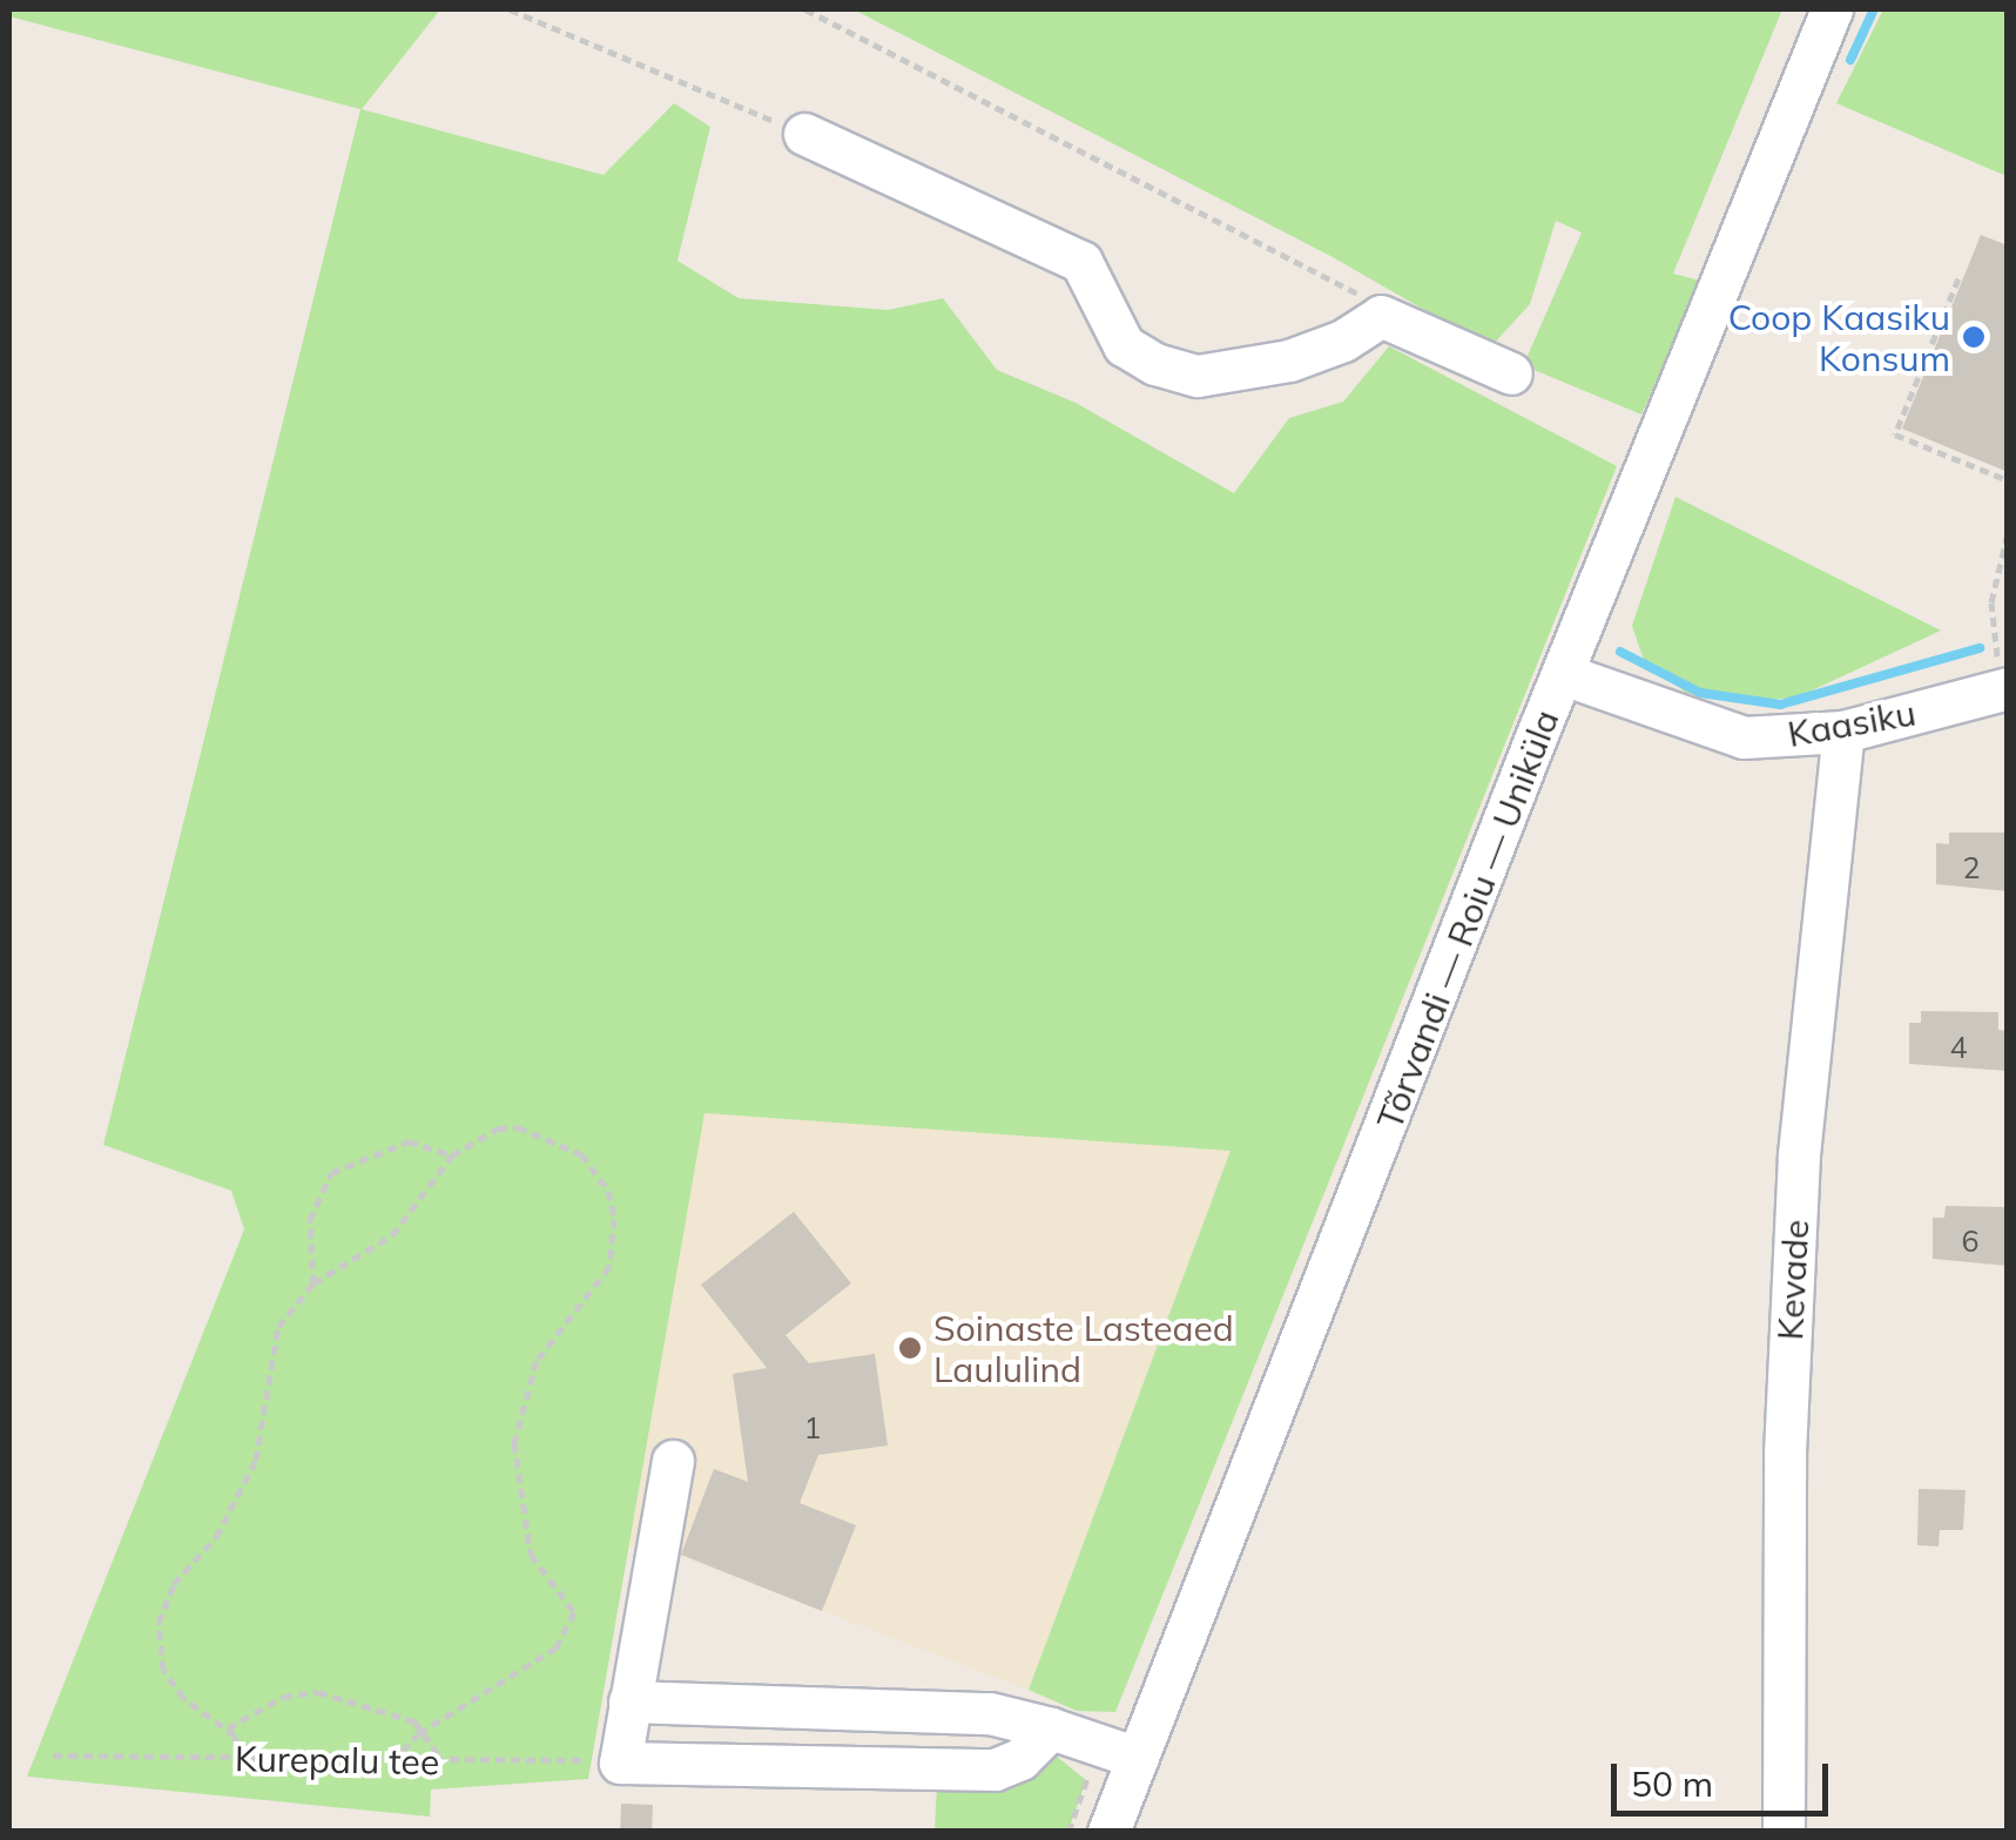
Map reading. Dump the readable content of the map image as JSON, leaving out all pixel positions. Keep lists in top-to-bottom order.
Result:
{
  "streets": {
    "street": ["Kaasiku", "Tõrvandi — Roiu — Uniküla", "Kevade"],
    "path": ["Kurepalu tee"]
  },
  "crossings": [
    ["Kaasiku", "Tõrvandi — Roiu — Uniküla"],
    ["Kaasiku", "Kevade"]
  ],
  "places": ["Coop Kaasiku Konsum", "Soinaste Lasteaed Laululind"],
  "house_numbers": [
    "2",
    "4",
    "6",
    "1"
  ],
  "scale_bar": "50 m"
}
